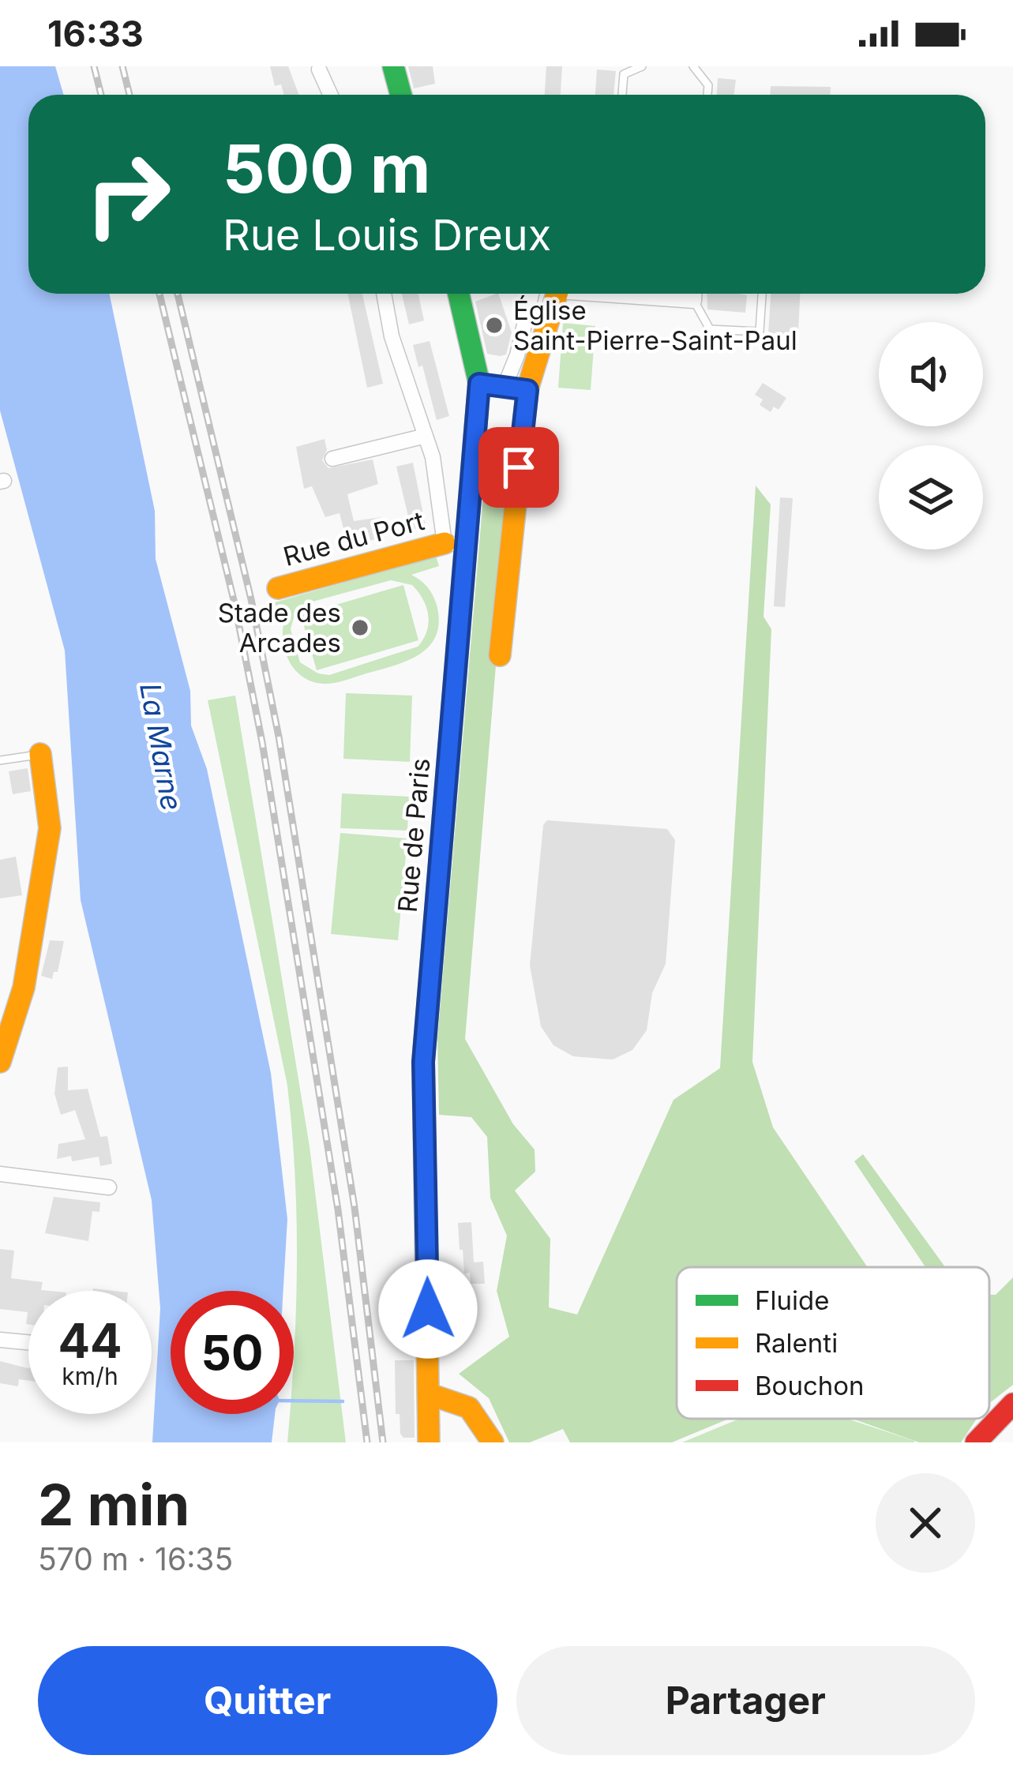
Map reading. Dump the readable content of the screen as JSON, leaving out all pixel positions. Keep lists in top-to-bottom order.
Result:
{
  "streets": {
    "main road": ["Rue du Port", "Rue de Paris"]
  },
  "crossings": [
    ["Rue du Port", "Rue de Paris"]
  ],
  "water": ["La Marne"],
  "places": ["Église Saint-Pierre-Saint-Paul", "Stade des Arcades"],
  "legend": ["Fluide", "Ralenti", "Bouchon"],
  "page": {
    "status": "16:33",
    "turn": ["500 m", "Rue Louis Dreux"],
    "speed": "44 km/h",
    "limit": "50",
    "heading": ["2 min", "570 m · 16:35"],
    "buttons": ["Quitter", "Partager"]
  }
}
